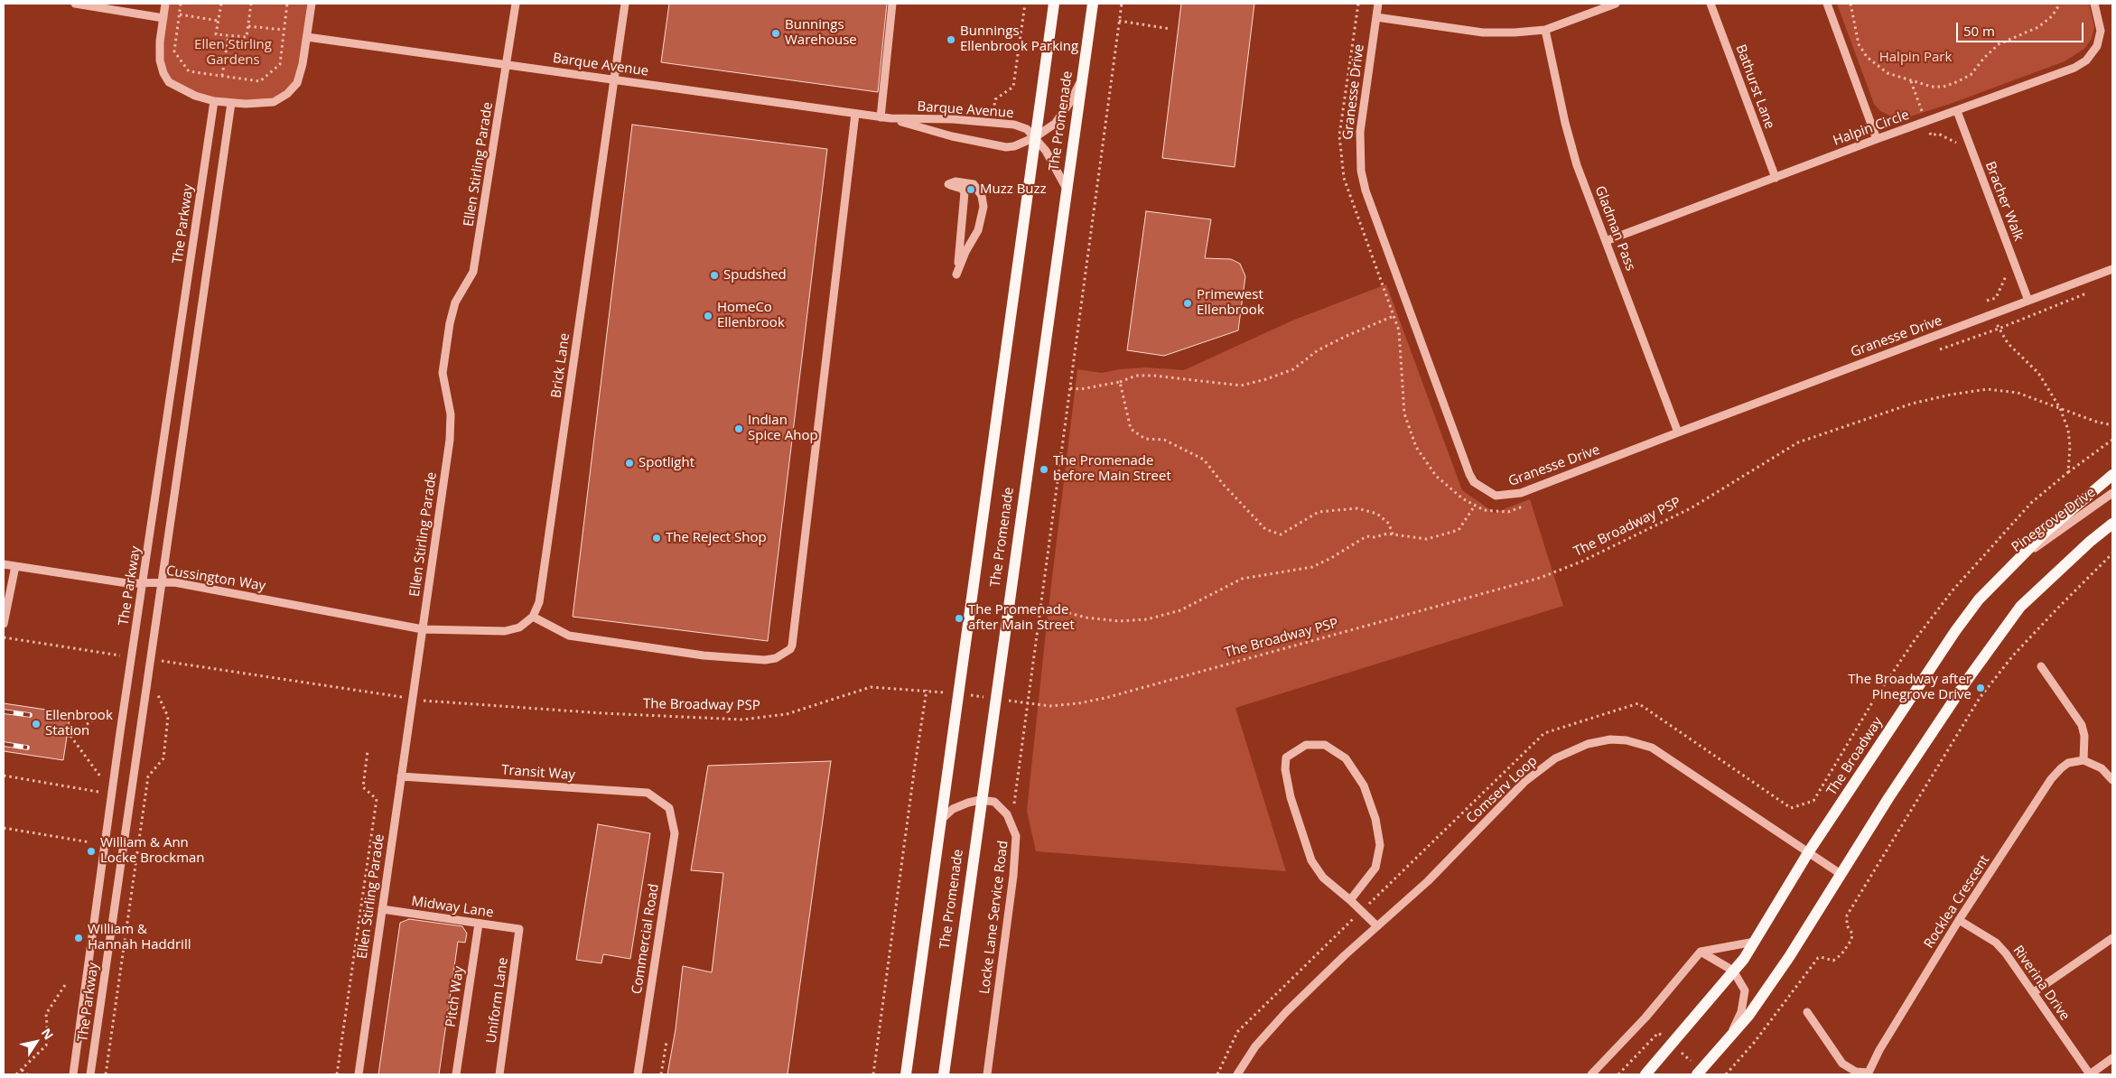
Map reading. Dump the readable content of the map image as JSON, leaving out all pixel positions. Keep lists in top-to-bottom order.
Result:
{
  "streets": {
    "main road": ["The Promenade", "The Broadway"],
    "street": [
      "Barque Avenue",
      "Bathurst Lane",
      "Granesse Drive",
      "Halpin Circle",
      "Ellen Stirling Parade",
      "Bracher Walk",
      "The Parkway",
      "Gladman Pass",
      "Brick Lane",
      "Pinegrove Drive",
      "Cussington Way",
      "Transit Way",
      "Comserv Loop",
      "Rocklea Crescent",
      "Midway Lane",
      "Locke Lane Service Road",
      "Commercial Road",
      "Riverina Drive",
      "Pitch Way",
      "Uniform Lane"
    ],
    "path": ["The Broadway PSP"]
  },
  "crossings": [
    ["Barque Avenue", "The Promenade"],
    ["Barque Avenue", "Ellen Stirling Parade"],
    ["Barque Avenue", "Brick Lane"],
    ["Bathurst Lane", "Halpin Circle"],
    ["Granesse Drive", "Bracher Walk"],
    ["Granesse Drive", "Gladman Pass"],
    ["The Promenade", "The Broadway PSP"],
    ["The Promenade", "Locke Lane Service Road"],
    ["Halpin Circle", "Bracher Walk"],
    ["Halpin Circle", "Gladman Pass"],
    ["Ellen Stirling Parade", "The Broadway PSP"],
    ["Ellen Stirling Parade", "Cussington Way"],
    ["Ellen Stirling Parade", "Transit Way"],
    ["Ellen Stirling Parade", "Midway Lane"],
    ["The Parkway", "The Broadway PSP"],
    ["The Parkway", "Cussington Way"],
    ["Pinegrove Drive", "The Broadway"],
    ["The Broadway", "Comserv Loop"],
    ["Transit Way", "Commercial Road"],
    ["Rocklea Crescent", "Riverina Drive"],
    ["Midway Lane", "Pitch Way"],
    ["Midway Lane", "Uniform Lane"]
  ],
  "parks": ["Ellen Stirling Gardens", "Halpin Park"],
  "places": [
    "Bunnings Warehouse",
    "Bunnings Ellenbrook Parking",
    "Muzz Buzz",
    "Spudshed",
    "Primewest Ellenbrook",
    "HomeCo Ellenbrook",
    "Indian Spice Ahop",
    "Spotlight",
    "The Promenade before Main Street",
    "The Reject Shop",
    "The Promenade after Main Street",
    "The Broadway after Pinegrove Drive",
    "Ellenbrook Station",
    "William & Ann Locke Brockman",
    "William & Hannah Haddrill"
  ],
  "scale_bar": "50 m",
  "north": "top right"
}
